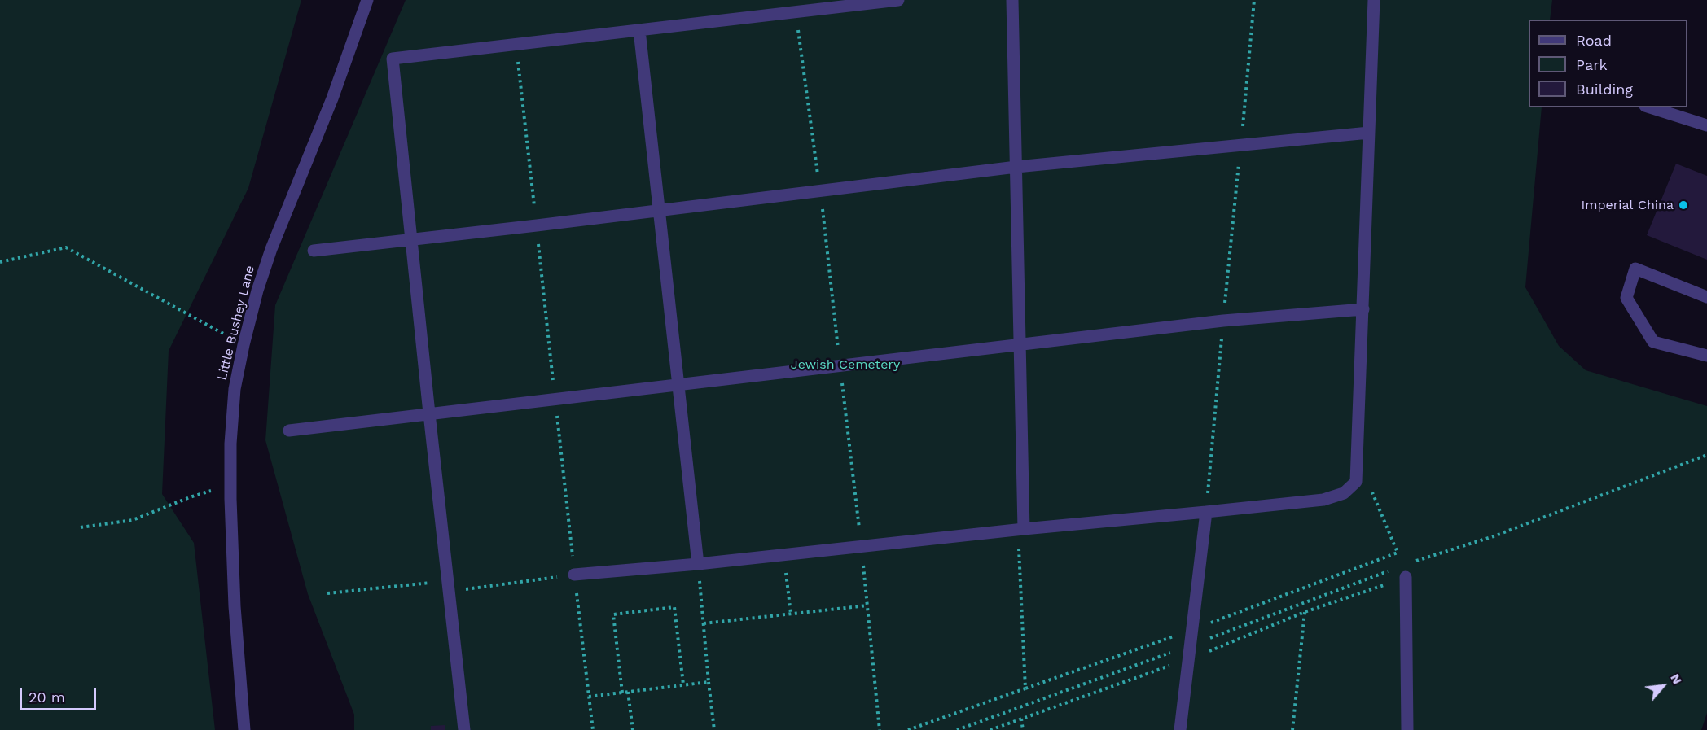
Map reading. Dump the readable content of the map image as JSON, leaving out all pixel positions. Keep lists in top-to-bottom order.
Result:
{
  "streets": {
    "street": ["Little Bushey Lane"]
  },
  "parks": ["Jewish Cemetery"],
  "places": ["Imperial China"],
  "legend": ["Road", "Park", "Building"],
  "scale_bar": "20 m",
  "north": "top right"
}
